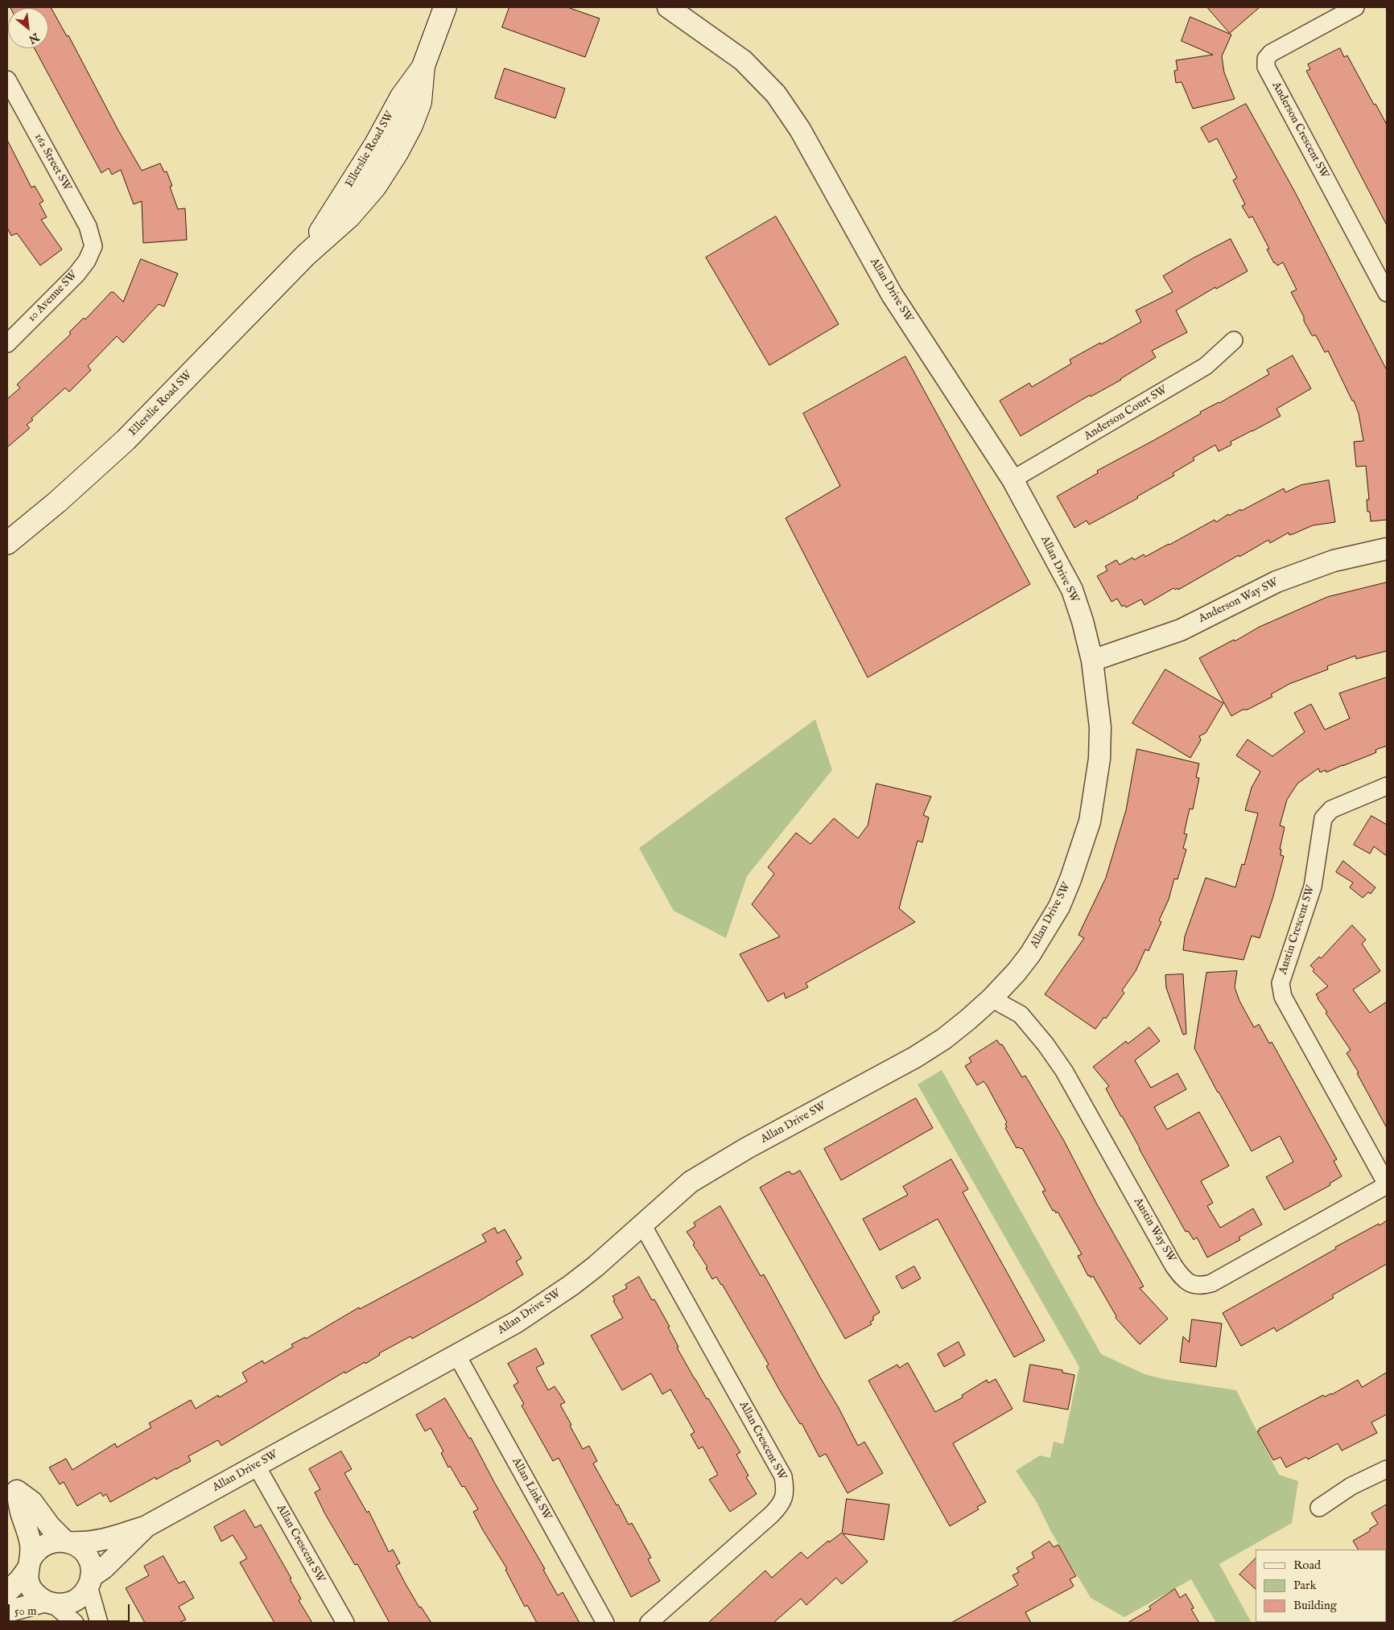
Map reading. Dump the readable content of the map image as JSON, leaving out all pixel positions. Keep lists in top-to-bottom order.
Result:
{
  "streets": {
    "main road": ["Ellerslie Road SW"],
    "street": [
      "Anderson Crescent SW",
      "162 Street SW",
      "Allan Drive SW",
      "10 Avenue SW",
      "Anderson Court SW",
      "Anderson Way SW",
      "Austin Crescent SW",
      "Austin Way SW",
      "Allan Crescent SW",
      "Allan Link SW"
    ]
  },
  "crossings": [
    ["162 Street SW", "10 Avenue SW"],
    ["Allan Drive SW", "Anderson Court SW"],
    ["Allan Drive SW", "Anderson Way SW"],
    ["Allan Drive SW", "Austin Way SW"],
    ["Allan Drive SW", "Allan Crescent SW"],
    ["Allan Drive SW", "Allan Link SW"],
    ["Austin Crescent SW", "Austin Way SW"]
  ],
  "legend": ["Road", "Park", "Building"],
  "scale_bar": "50 m",
  "north": "bottom right"
}
